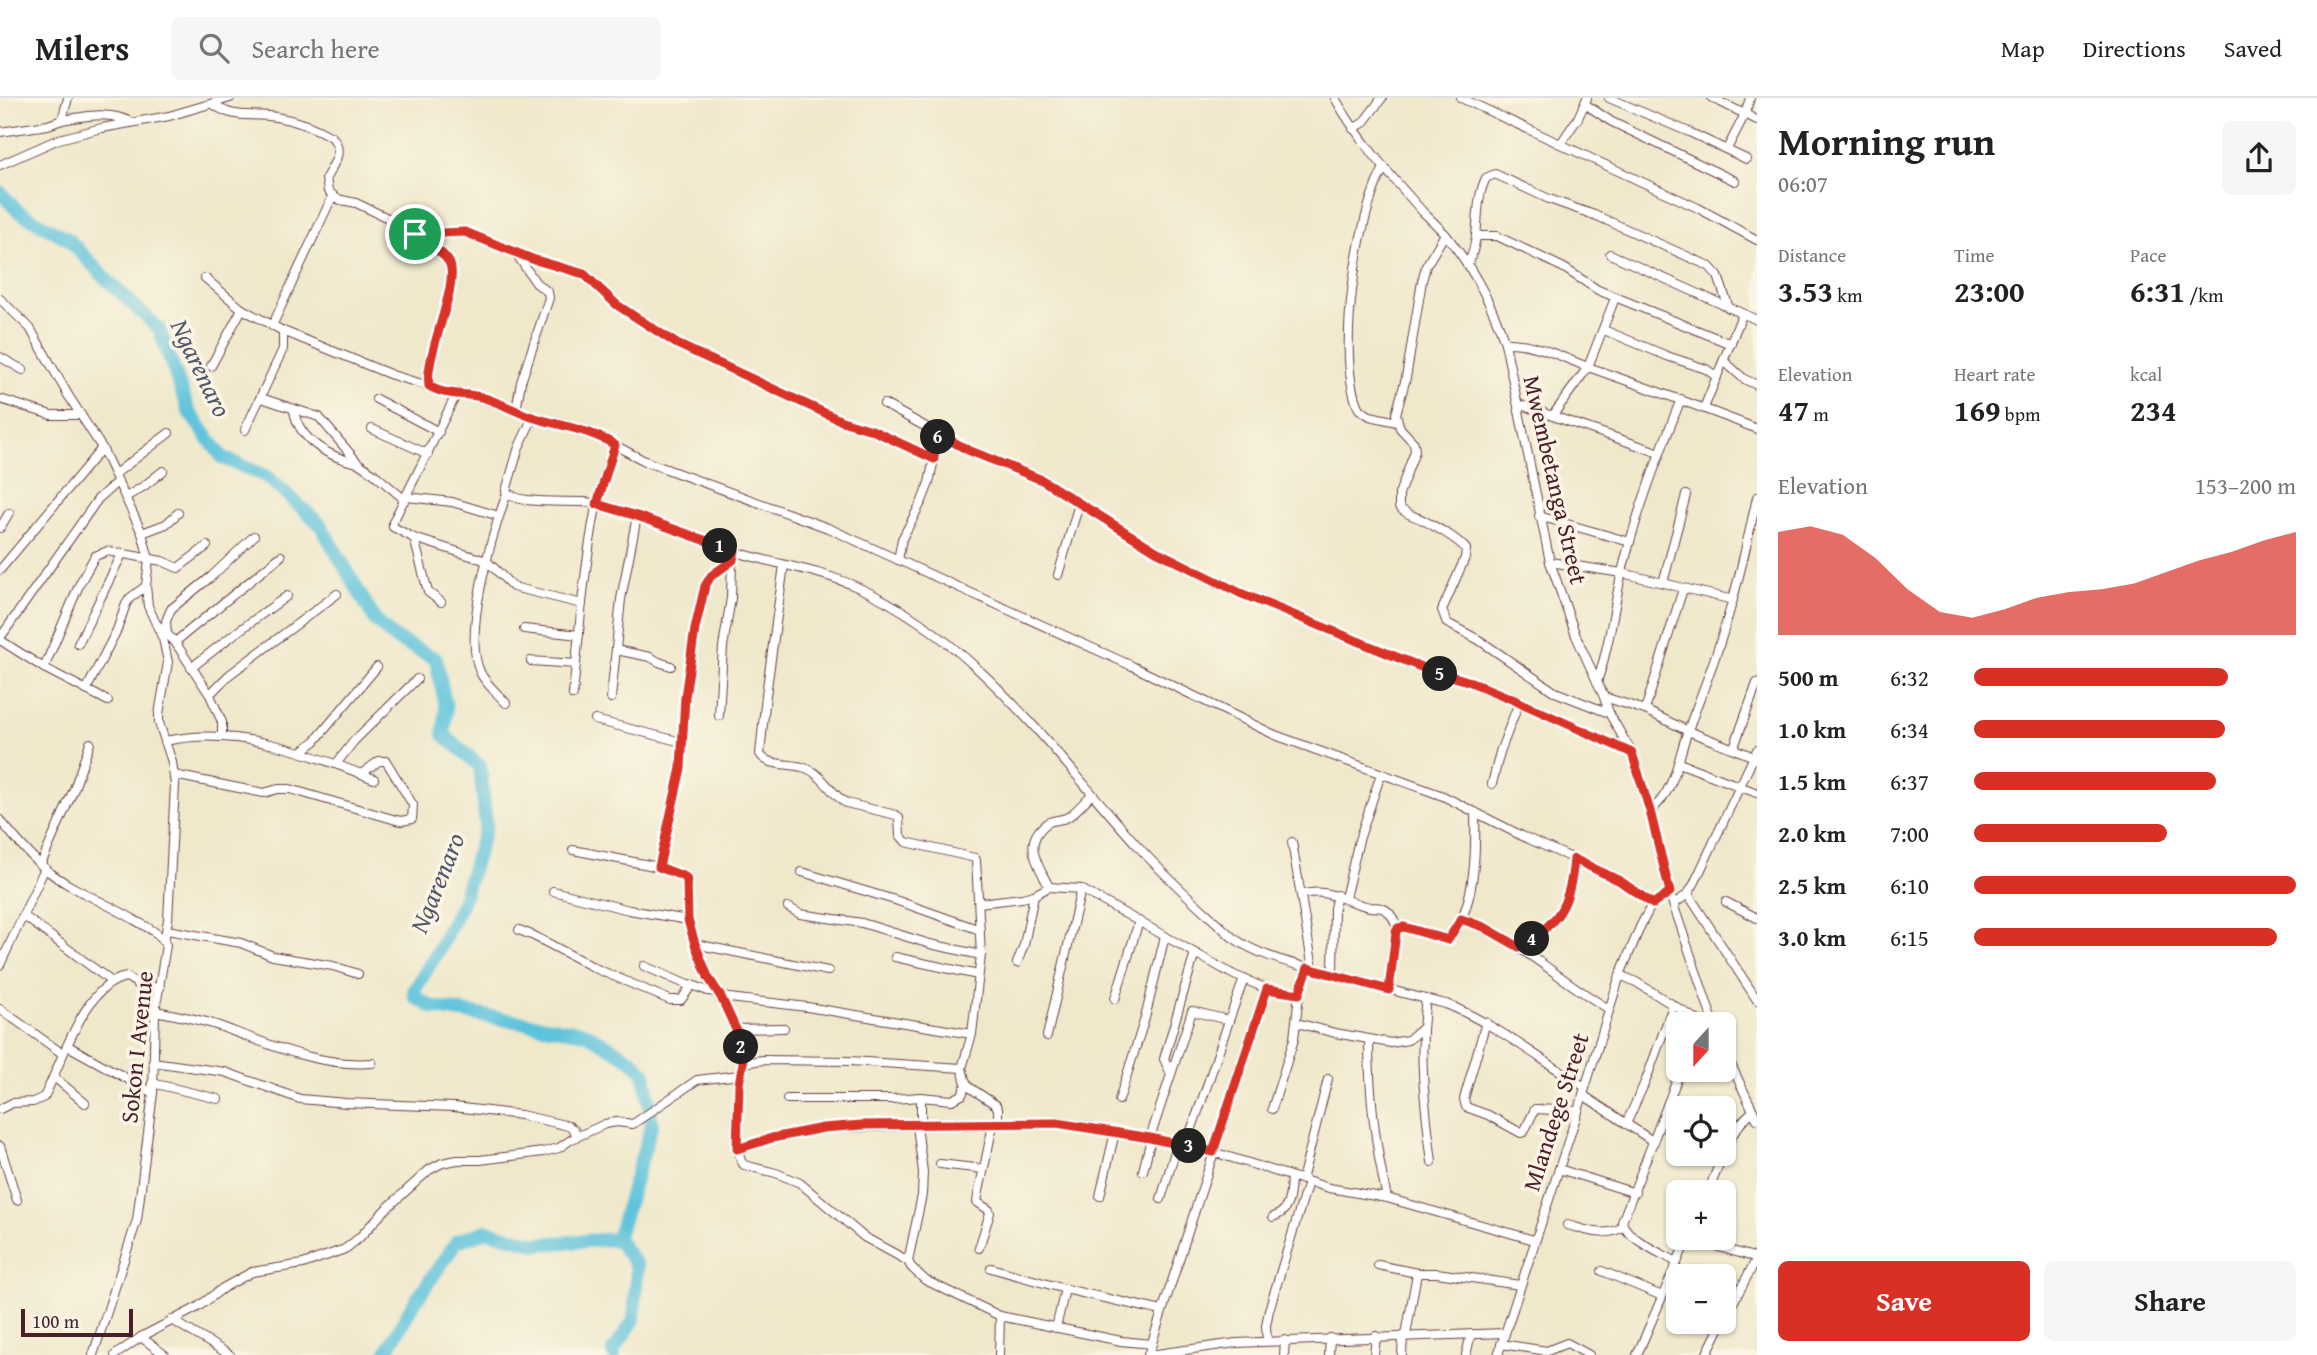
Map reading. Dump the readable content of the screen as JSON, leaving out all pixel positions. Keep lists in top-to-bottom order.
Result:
{
  "streets": {
    "street": ["Mwembetanga Street", "Sokon I Avenue", "Mlandege Street"]
  },
  "crossings": [
    ["Mwembetanga Street", "Mlandege Street"]
  ],
  "water": ["Ngarenaro"],
  "scale_bar": "100 m",
  "north": "bottom",
  "page": {
    "header": "Milers",
    "search": "Search here",
    "nav": ["Map", "Directions", "Saved"],
    "heading": ["Morning run", "06:07"],
    "stats": [
      ["Distance", "3.53 km"],
      ["Time", "23:00"],
      ["Pace", "6:31 /km"],
      ["Elevation", "47 m"],
      ["Heart rate", "169 bpm"],
      ["kcal", "234"]
    ],
    "pins": [
      "6",
      "1",
      "5",
      "4",
      "2",
      "3"
    ],
    "chart": ["Elevation", "153–200 m"],
    "list": [
      {
        "name": "500 m",
        "note": "6:32"
      },
      {
        "name": "1.0 km",
        "note": "6:34"
      },
      {
        "name": "1.5 km",
        "note": "6:37"
      },
      {
        "name": "2.0 km",
        "note": "7:00"
      },
      {
        "name": "2.5 km",
        "note": "6:10"
      },
      {
        "name": "3.0 km",
        "note": "6:15"
      }
    ],
    "map_buttons": ["+", "−"],
    "buttons": ["Save", "Share"],
    "scale": "100 m"
  }
}
